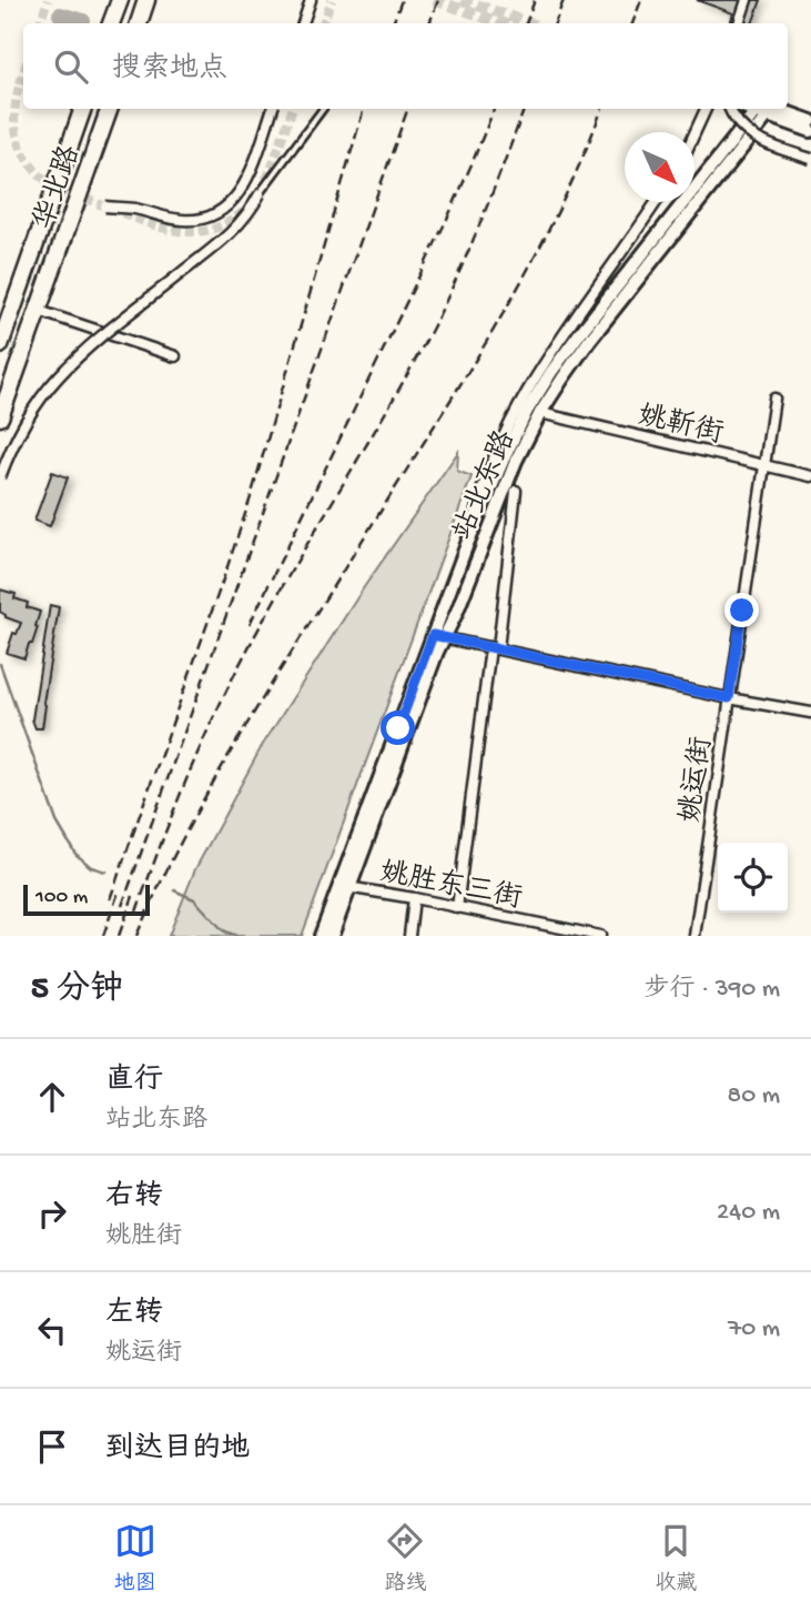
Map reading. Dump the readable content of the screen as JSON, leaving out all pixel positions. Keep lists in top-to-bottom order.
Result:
{
  "streets": {
    "highway": ["华北路"],
    "street": [
      "姚靳街",
      "站北东路",
      "姚运街",
      "姚胜东三街"
    ]
  },
  "crossings": [
    ["姚靳街", "站北东路"],
    ["姚靳街", "姚运街"],
    ["站北东路", "姚胜东三街"]
  ],
  "scale_bar": "100 m",
  "north": "bottom right",
  "page": {
    "search": "搜索地点",
    "scale": "100 m",
    "heading": ["5 分钟", "步行 · 390 m"],
    "list": [
      ["直行", "站北东路", "80 m"],
      ["右转", "姚胜街", "240 m"],
      ["左转", "姚运街", "70 m"],
      "到达目的地"
    ],
    "nav": ["地图", "路线", "收藏"]
  }
}
